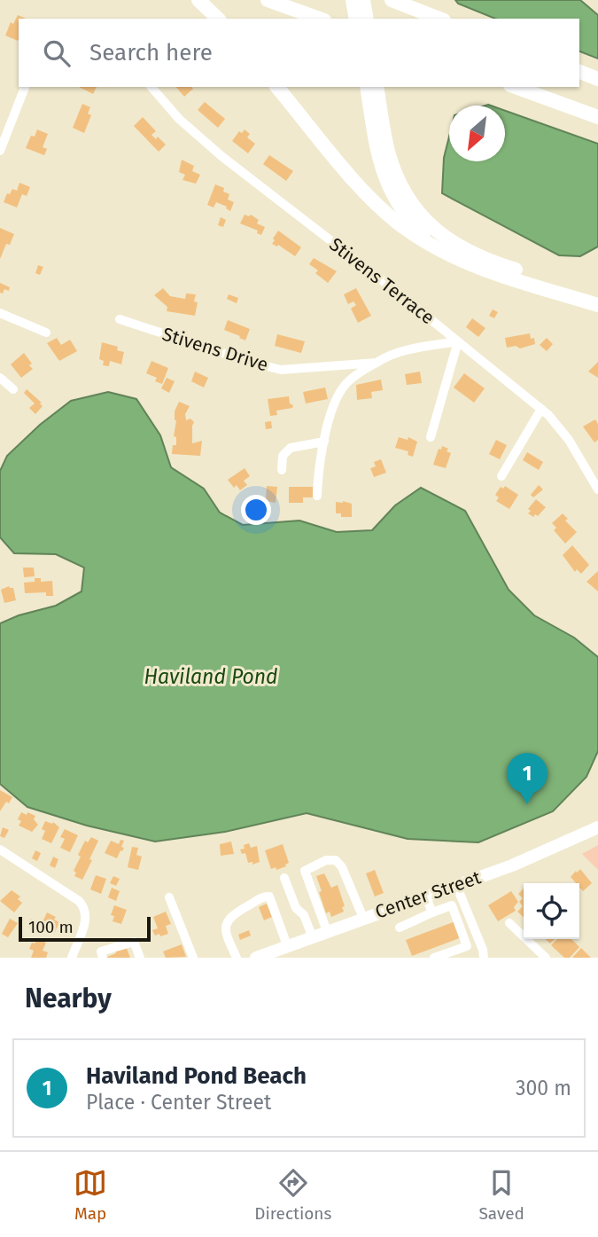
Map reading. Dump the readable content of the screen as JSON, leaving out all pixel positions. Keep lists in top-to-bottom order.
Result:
{
  "streets": {
    "main road": ["Center Street"],
    "street": ["Stivens Terrace", "Stivens Drive"]
  },
  "crossings": [
    ["Stivens Terrace", "Stivens Drive"]
  ],
  "water": ["Haviland Pond"],
  "scale_bar": "100 m",
  "north": "bottom left",
  "page": {
    "search": "Search here",
    "pins": "1",
    "scale": "100 m",
    "heading": "Nearby",
    "list": [
      {
        "mark": "1",
        "name": "Haviland Pond Beach",
        "note": "Place · Center Street",
        "value": "300 m"
      }
    ],
    "nav": ["Map", "Directions", "Saved"]
  }
}
